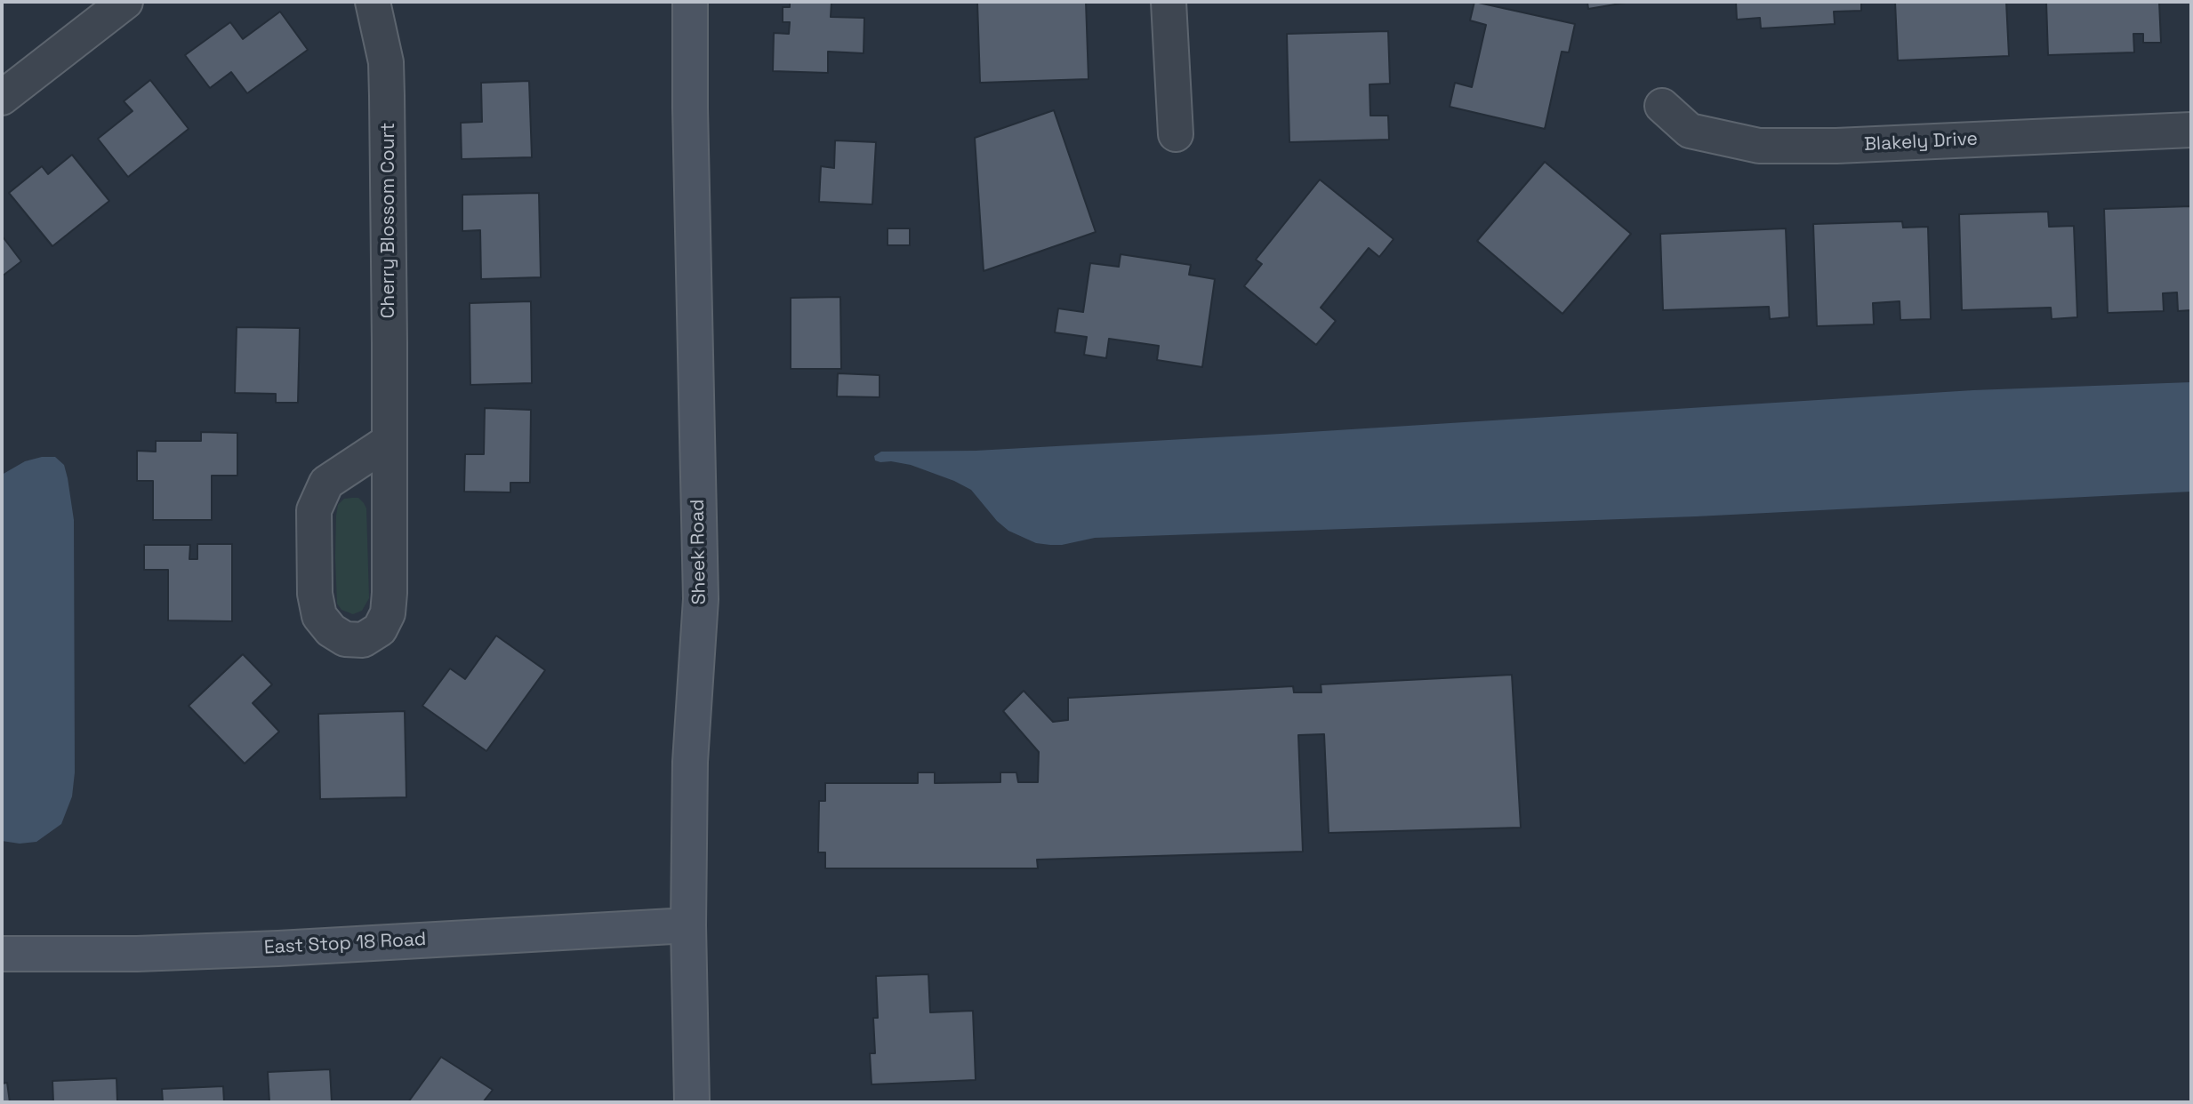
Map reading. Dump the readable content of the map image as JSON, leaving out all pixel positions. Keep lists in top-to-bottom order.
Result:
{
  "streets": {
    "street": [
      "Blakely Drive",
      "Cherry Blossom Court",
      "Sheek Road",
      "East Stop 18 Road"
    ]
  },
  "crossings": [
    ["Sheek Road", "East Stop 18 Road"]
  ]
}
